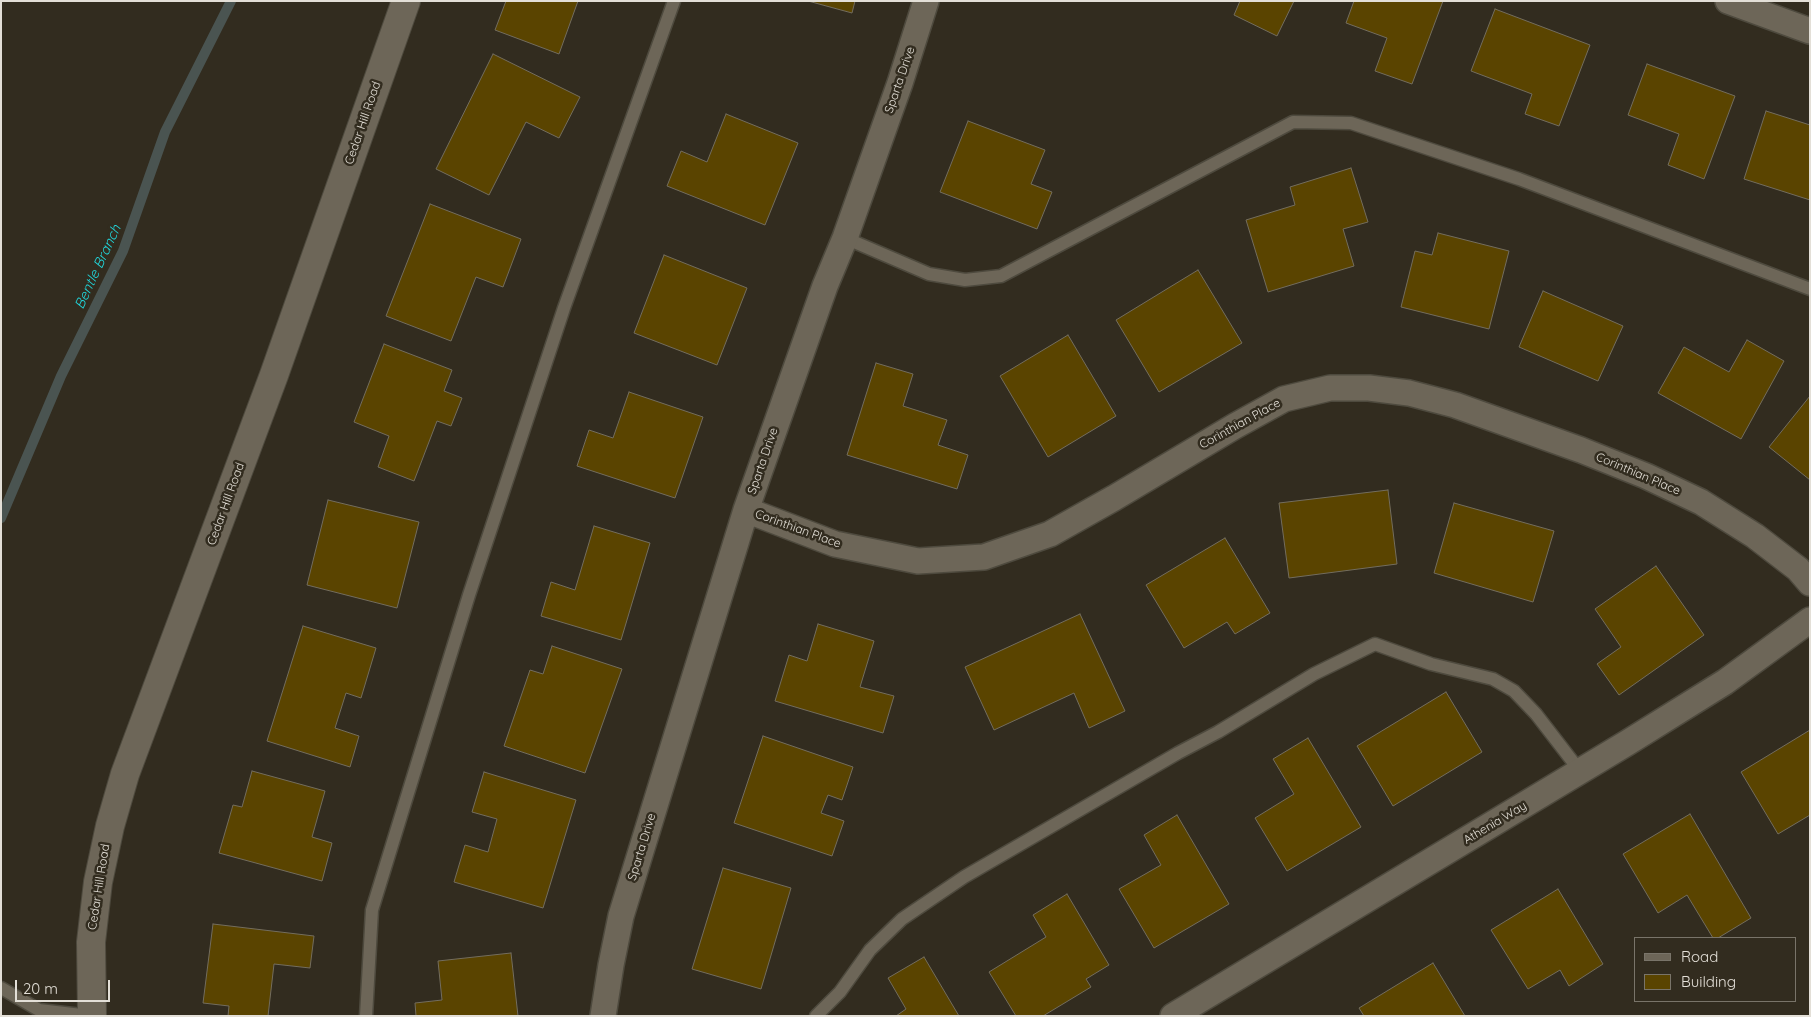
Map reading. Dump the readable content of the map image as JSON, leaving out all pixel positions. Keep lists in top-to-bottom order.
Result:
{
  "streets": {
    "street": [
      "Sparta Drive",
      "Cedar Hill Road",
      "Corinthian Place",
      "Athenia Way"
    ]
  },
  "crossings": [
    ["Sparta Drive", "Corinthian Place"]
  ],
  "water": ["Bentle Branch"],
  "legend": ["Road", "Building"],
  "scale_bar": "20 m"
}
